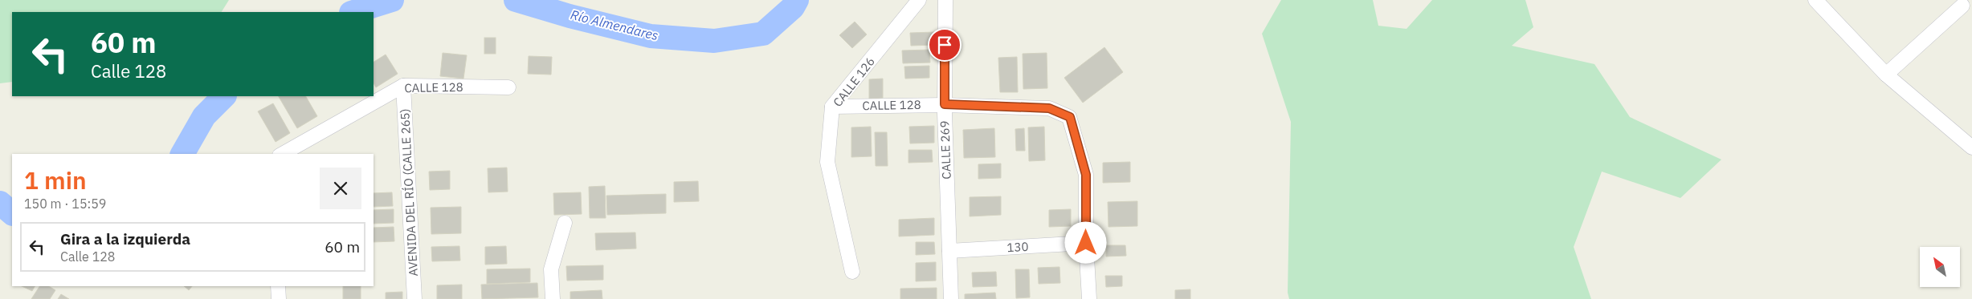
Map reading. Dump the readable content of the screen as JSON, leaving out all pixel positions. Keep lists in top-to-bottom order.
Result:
{
  "streets": {
    "street": [
      "CALLE 126",
      "CALLE 128",
      "CALLE 269",
      "AVENIDA DEL RÍO (CALLE 265)",
      "130"
    ]
  },
  "crossings": [
    ["CALLE 126", "CALLE 128"],
    ["CALLE 128", "CALLE 269"],
    ["CALLE 128", "AVENIDA DEL RÍO (CALLE 265)"],
    ["CALLE 128", "130"],
    ["CALLE 269", "130"]
  ],
  "water": ["Río Almendares"],
  "north": "top left",
  "page": {
    "turn": ["60 m", "Calle 128"],
    "heading": ["1 min", "150 m · 15:59"],
    "list": [
      {
        "name": "Gira a la izquierda",
        "note": "Calle 128",
        "value": "60 m"
      }
    ]
  }
}
